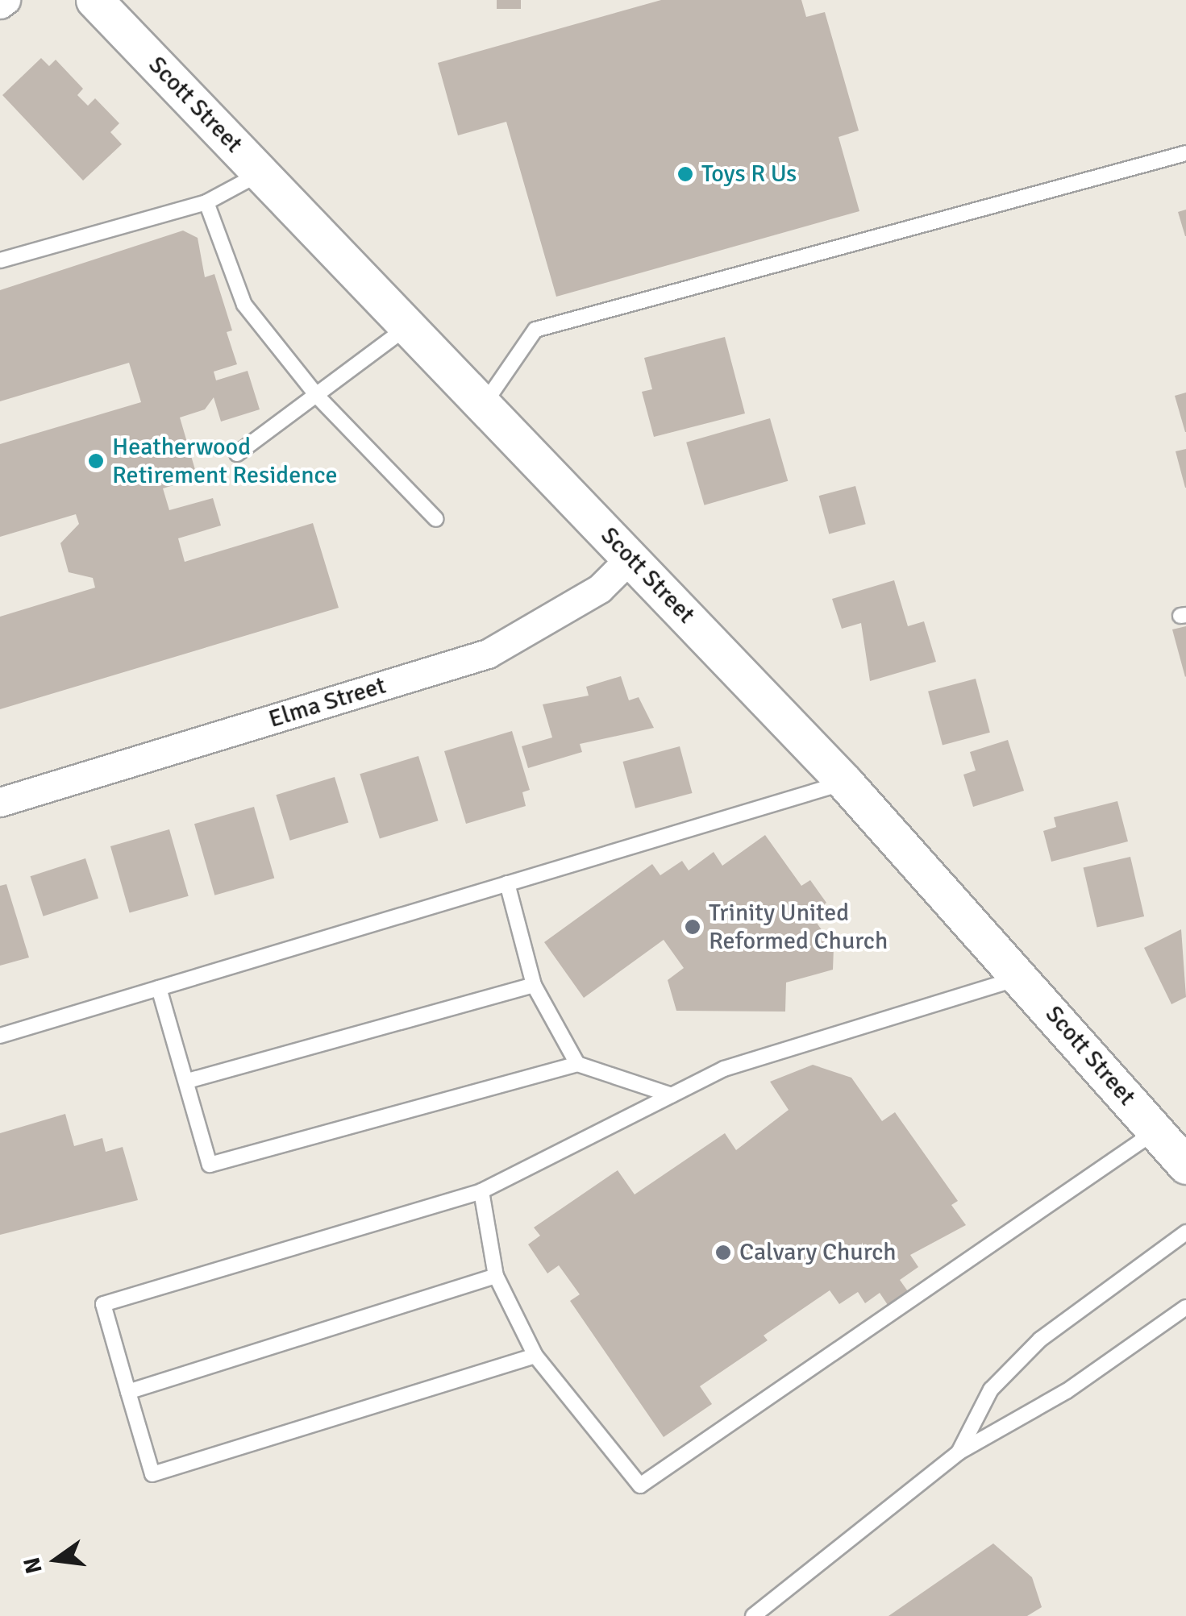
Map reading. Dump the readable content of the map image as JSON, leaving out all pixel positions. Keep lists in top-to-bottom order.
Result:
{
  "streets": {
    "street": ["Scott Street", "Elma Street"]
  },
  "crossings": [
    ["Scott Street", "Elma Street"]
  ],
  "places": [
    "Toys R Us",
    "Heatherwood Retirement Residence",
    "Trinity United Reformed Church",
    "Calvary Church"
  ],
  "north": "left"
}
